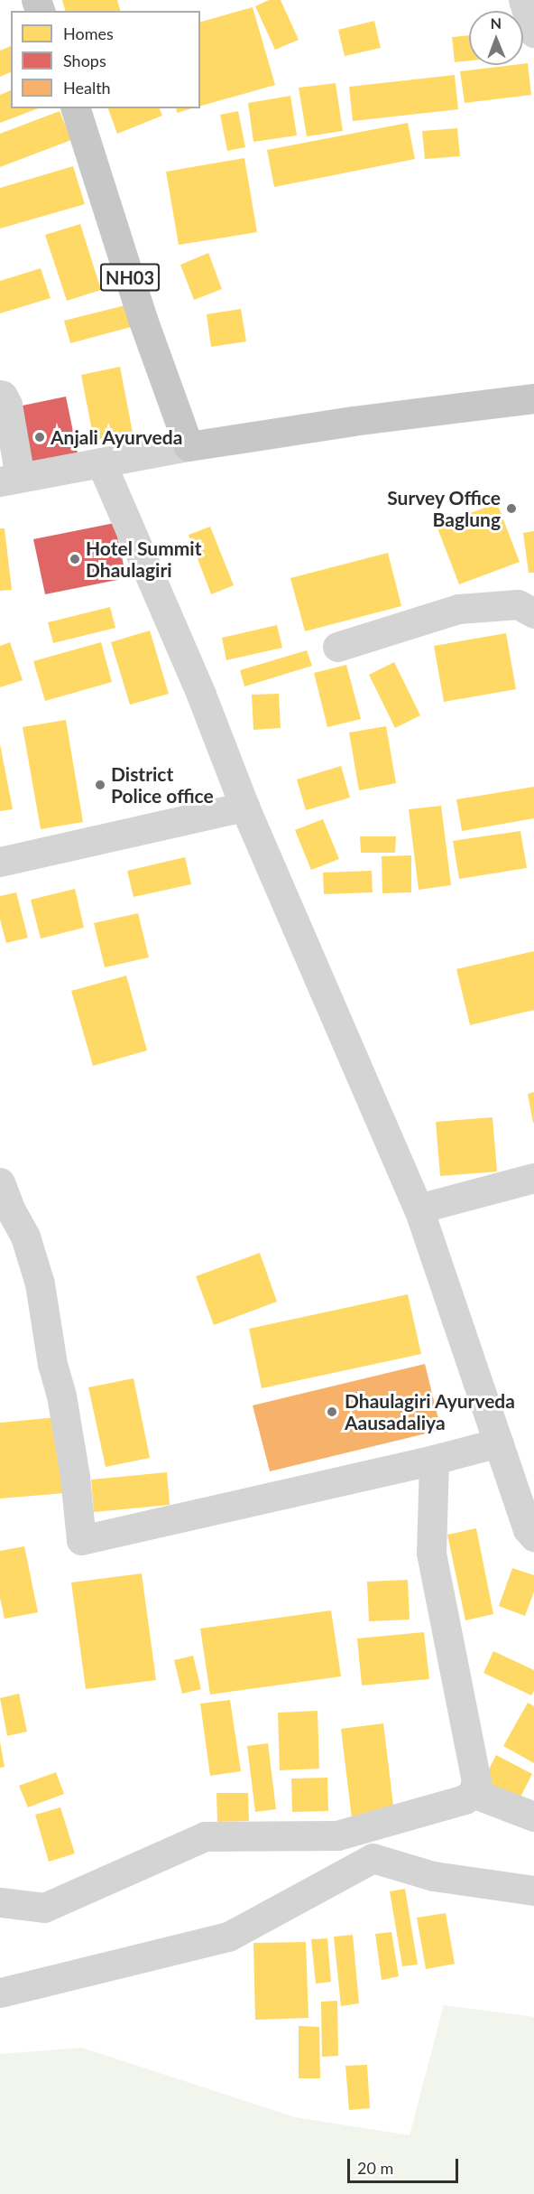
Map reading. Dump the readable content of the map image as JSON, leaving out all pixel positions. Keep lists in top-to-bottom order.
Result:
{
  "streets": {
    "main road": ["NH03"]
  },
  "places": [
    "Anjali Ayurveda",
    "Survey Office Baglung",
    "Hotel Summit Dhaulagiri",
    "District Police office",
    "Dhaulagiri Ayurveda Aausadaliya"
  ],
  "legend": ["Homes", "Shops", "Health"],
  "scale_bar": "20 m",
  "north": "top"
}
